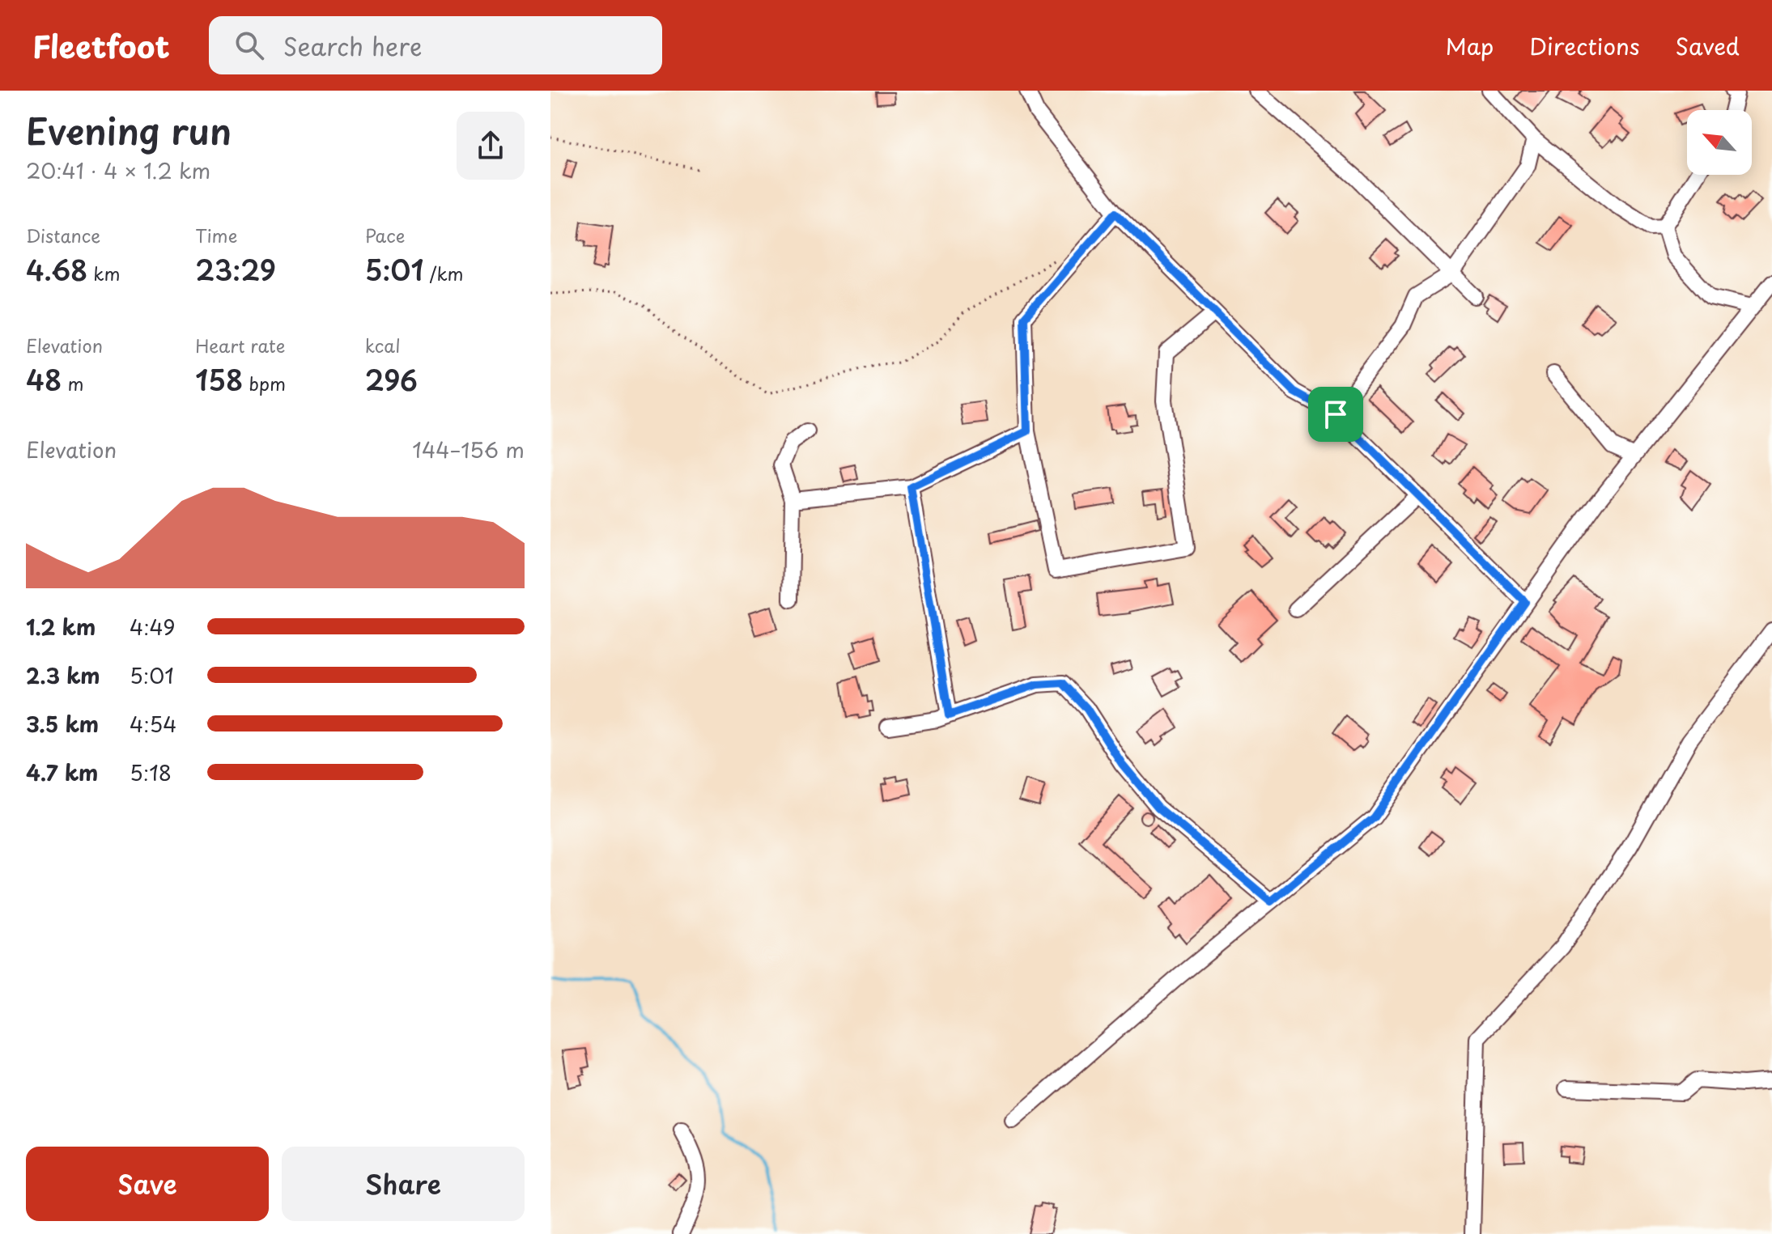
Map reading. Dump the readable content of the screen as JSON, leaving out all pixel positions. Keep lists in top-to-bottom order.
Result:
{
  "north": "top left",
  "page": {
    "header": "Fleetfoot",
    "search": "Search here",
    "nav": ["Map", "Directions", "Saved"],
    "heading": ["Evening run", "20:41 · 4 × 1.2 km"],
    "stats": [
      ["Distance", "4.68 km"],
      ["Time", "23:29"],
      ["Pace", "5:01 /km"],
      ["Elevation", "48 m"],
      ["Heart rate", "158 bpm"],
      ["kcal", "296"]
    ],
    "chart": ["Elevation", "144–156 m"],
    "list": [
      {
        "name": "1.2 km",
        "note": "4:49"
      },
      {
        "name": "2.3 km",
        "note": "5:01"
      },
      {
        "name": "3.5 km",
        "note": "4:54"
      },
      {
        "name": "4.7 km",
        "note": "5:18"
      }
    ],
    "buttons": ["Save", "Share"]
  }
}
